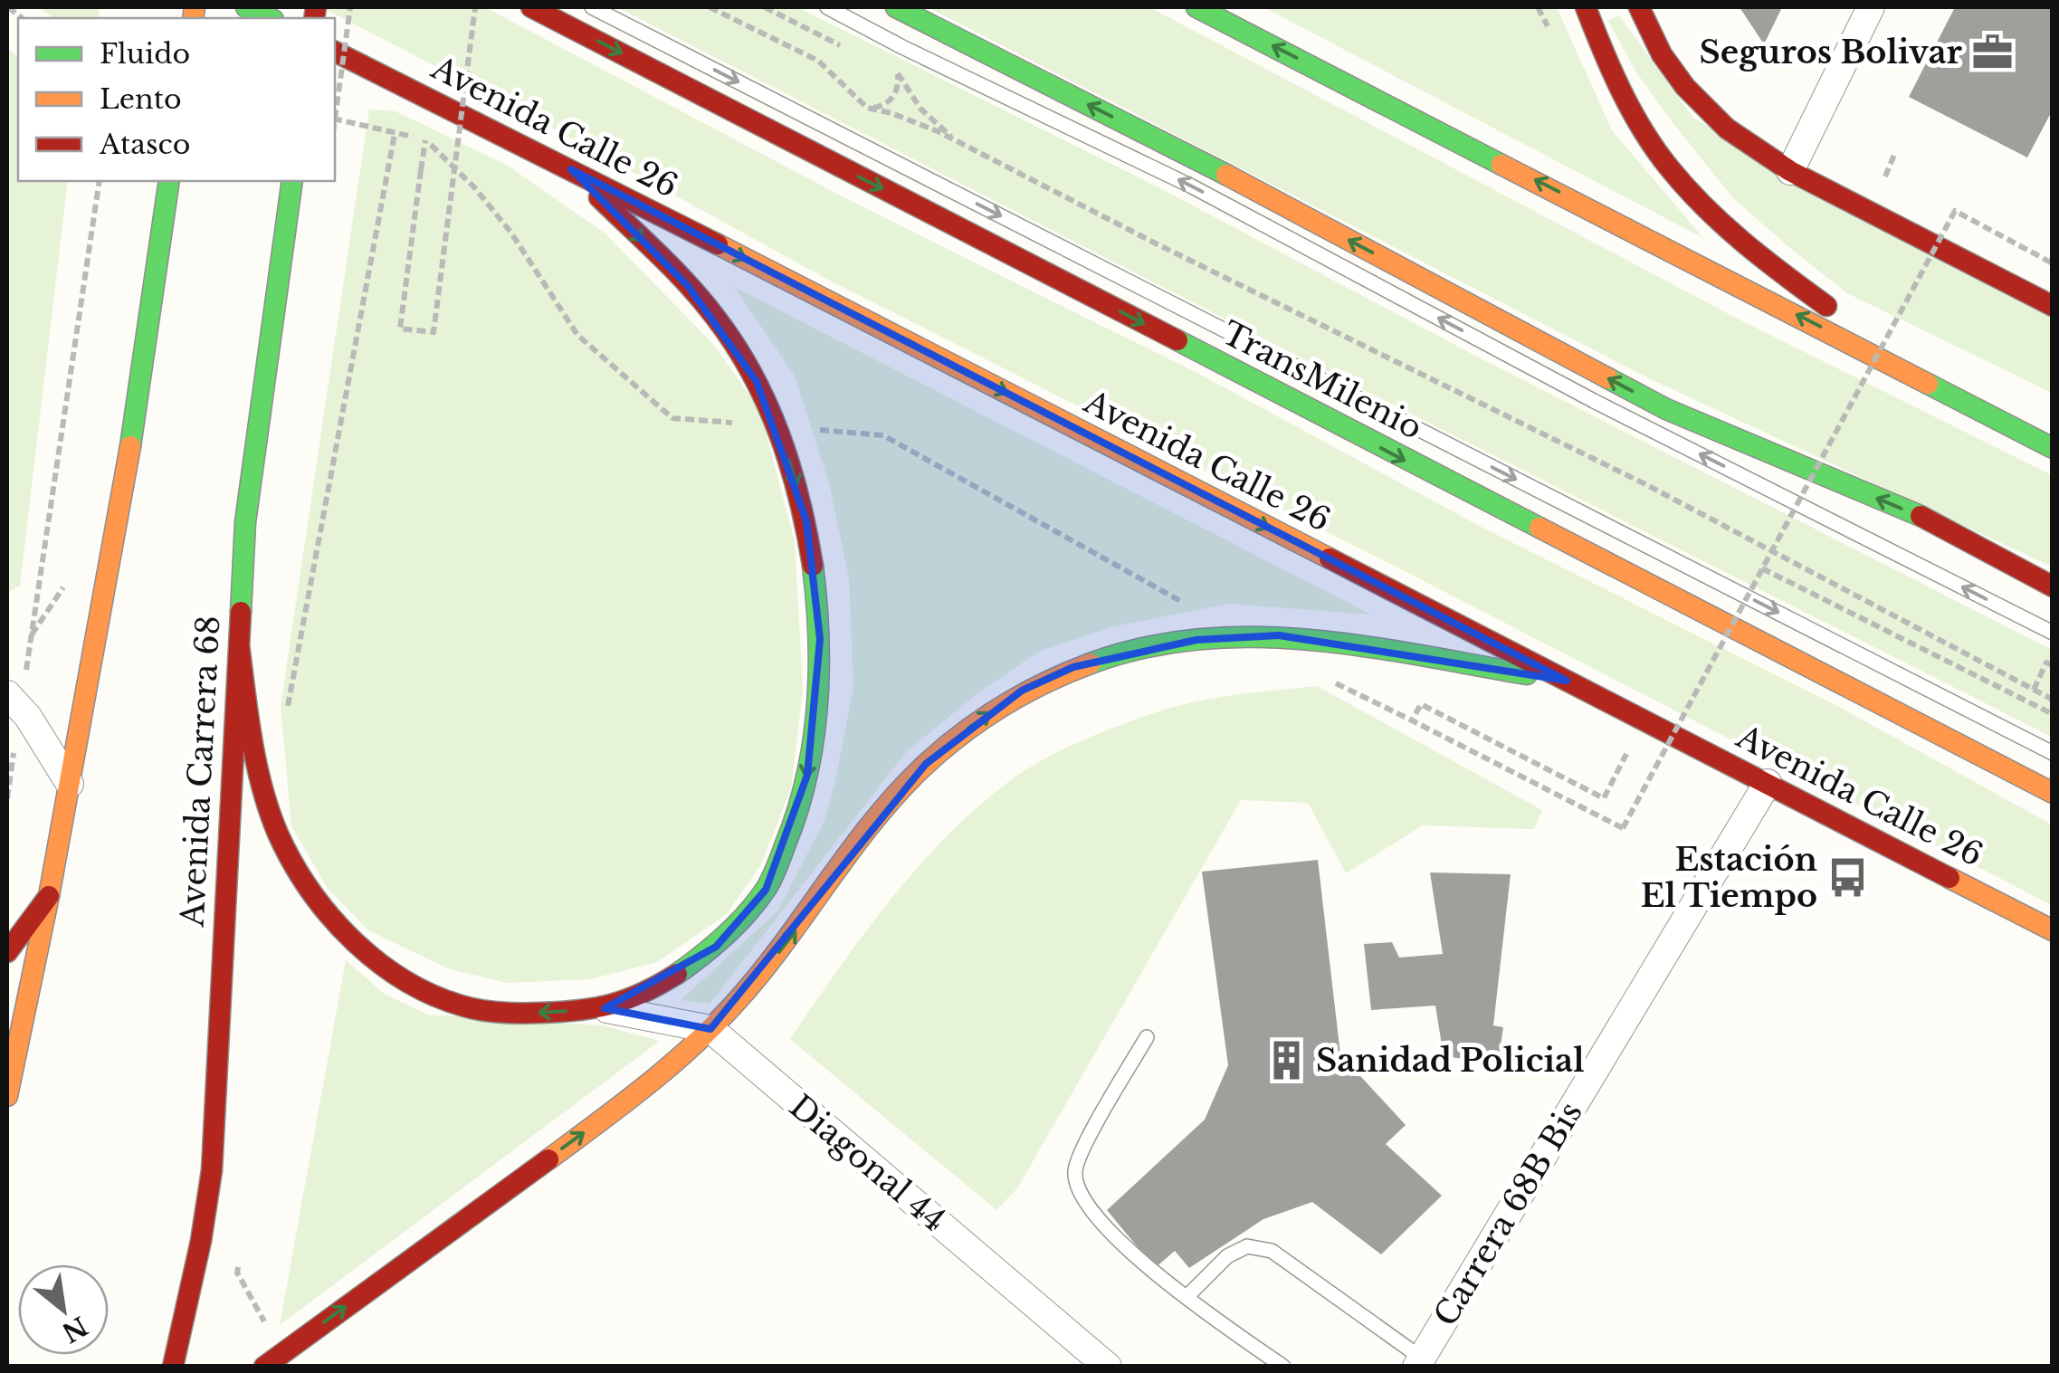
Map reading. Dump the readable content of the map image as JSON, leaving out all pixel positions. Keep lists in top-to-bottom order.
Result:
{
  "streets": {
    "main road": ["Avenida Calle 26", "Avenida Carrera 68"],
    "street": ["Diagonal 44", "Carrera 68B Bis"],
    "lane": ["TransMilenio"]
  },
  "crossings": [
    ["Avenida Calle 26", "Carrera 68B Bis"]
  ],
  "places": {
    "office": ["Seguros Bolivar"],
    "bus stop": ["Estación El Tiempo"],
    "building": ["Sanidad Policial"]
  },
  "legend": ["Fluido", "Lento", "Atasco"],
  "north": "bottom right"
}
